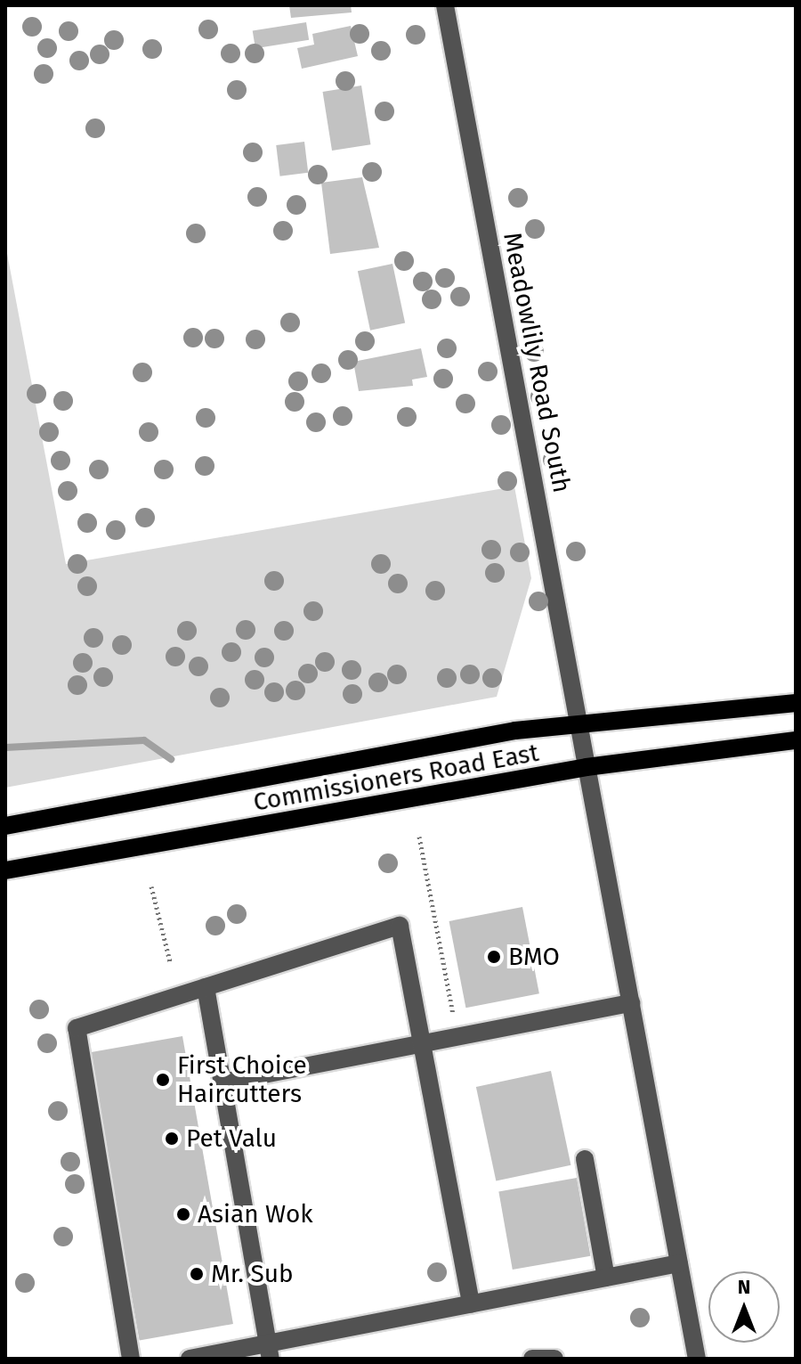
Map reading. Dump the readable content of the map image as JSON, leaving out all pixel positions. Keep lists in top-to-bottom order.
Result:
{
  "streets": {
    "main road": ["Commissioners Road East"],
    "street": ["Meadowlily Road South"]
  },
  "crossings": [
    ["Meadowlily Road South", "Commissioners Road East"]
  ],
  "places": [
    "BMO",
    "First Choice Haircutters",
    "Pet Valu",
    "Asian Wok",
    "Mr. Sub"
  ],
  "north": "top"
}
